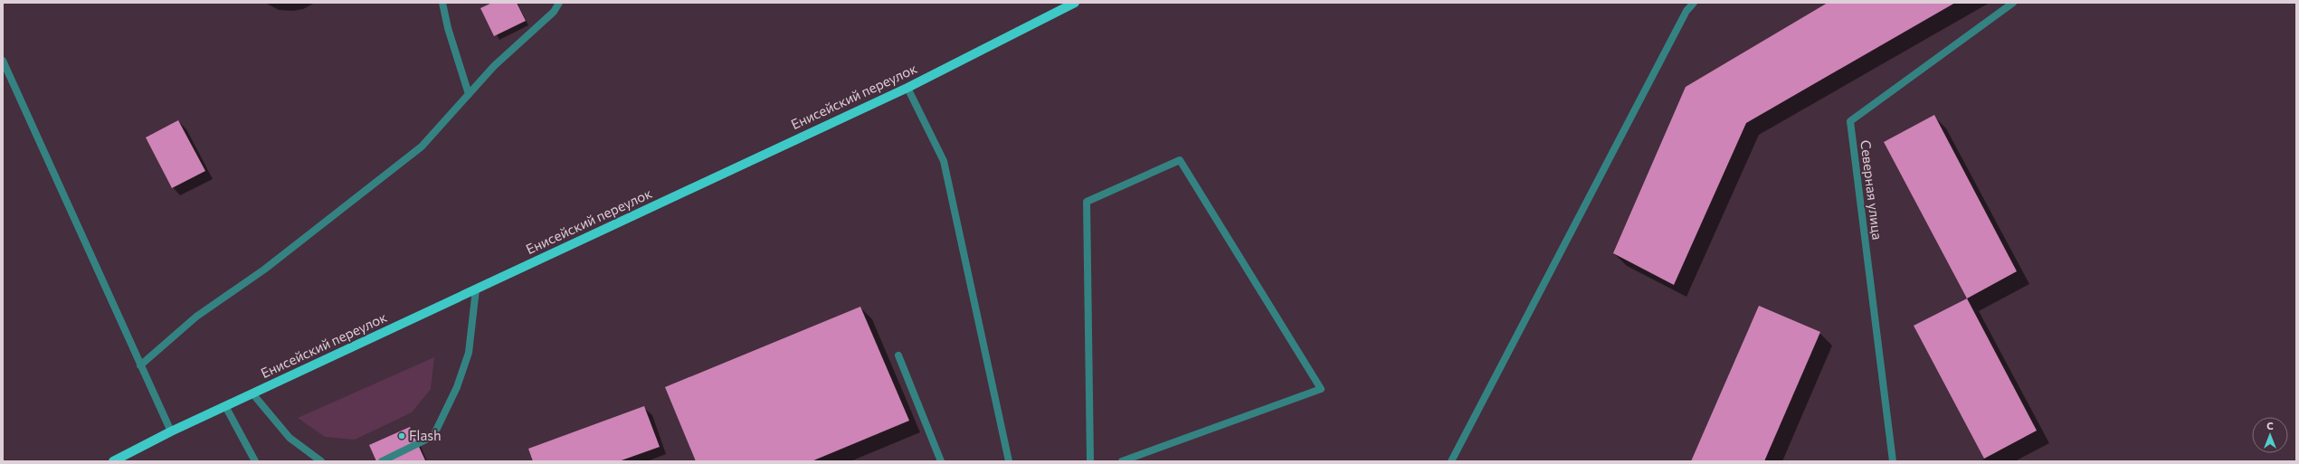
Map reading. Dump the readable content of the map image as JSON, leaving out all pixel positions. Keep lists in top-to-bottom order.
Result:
{
  "streets": {
    "main road": ["Енисейский переулок"],
    "street": ["Северная улица"]
  },
  "places": ["Flash"],
  "north": "top"
}
